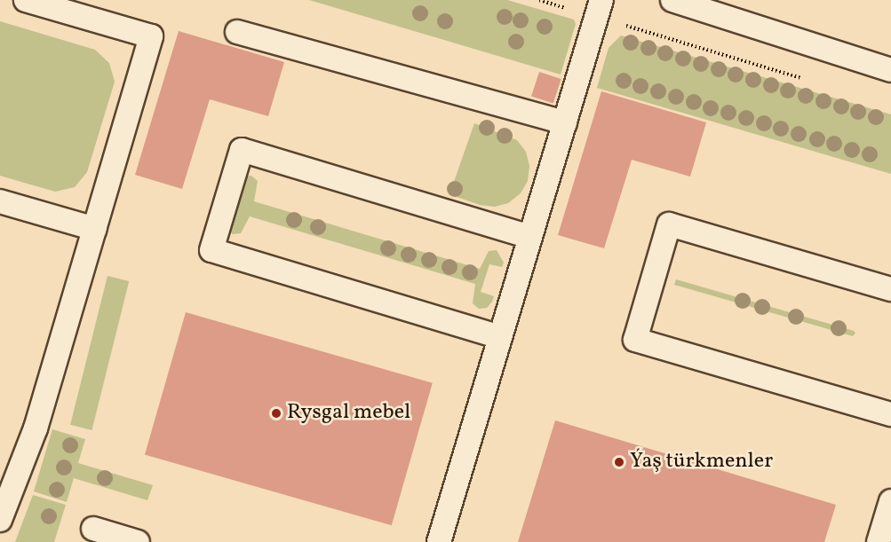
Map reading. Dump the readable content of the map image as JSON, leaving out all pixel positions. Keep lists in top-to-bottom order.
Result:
{
  "places": ["Rysgal mebel", "Ýaş türkmenler"]
}
